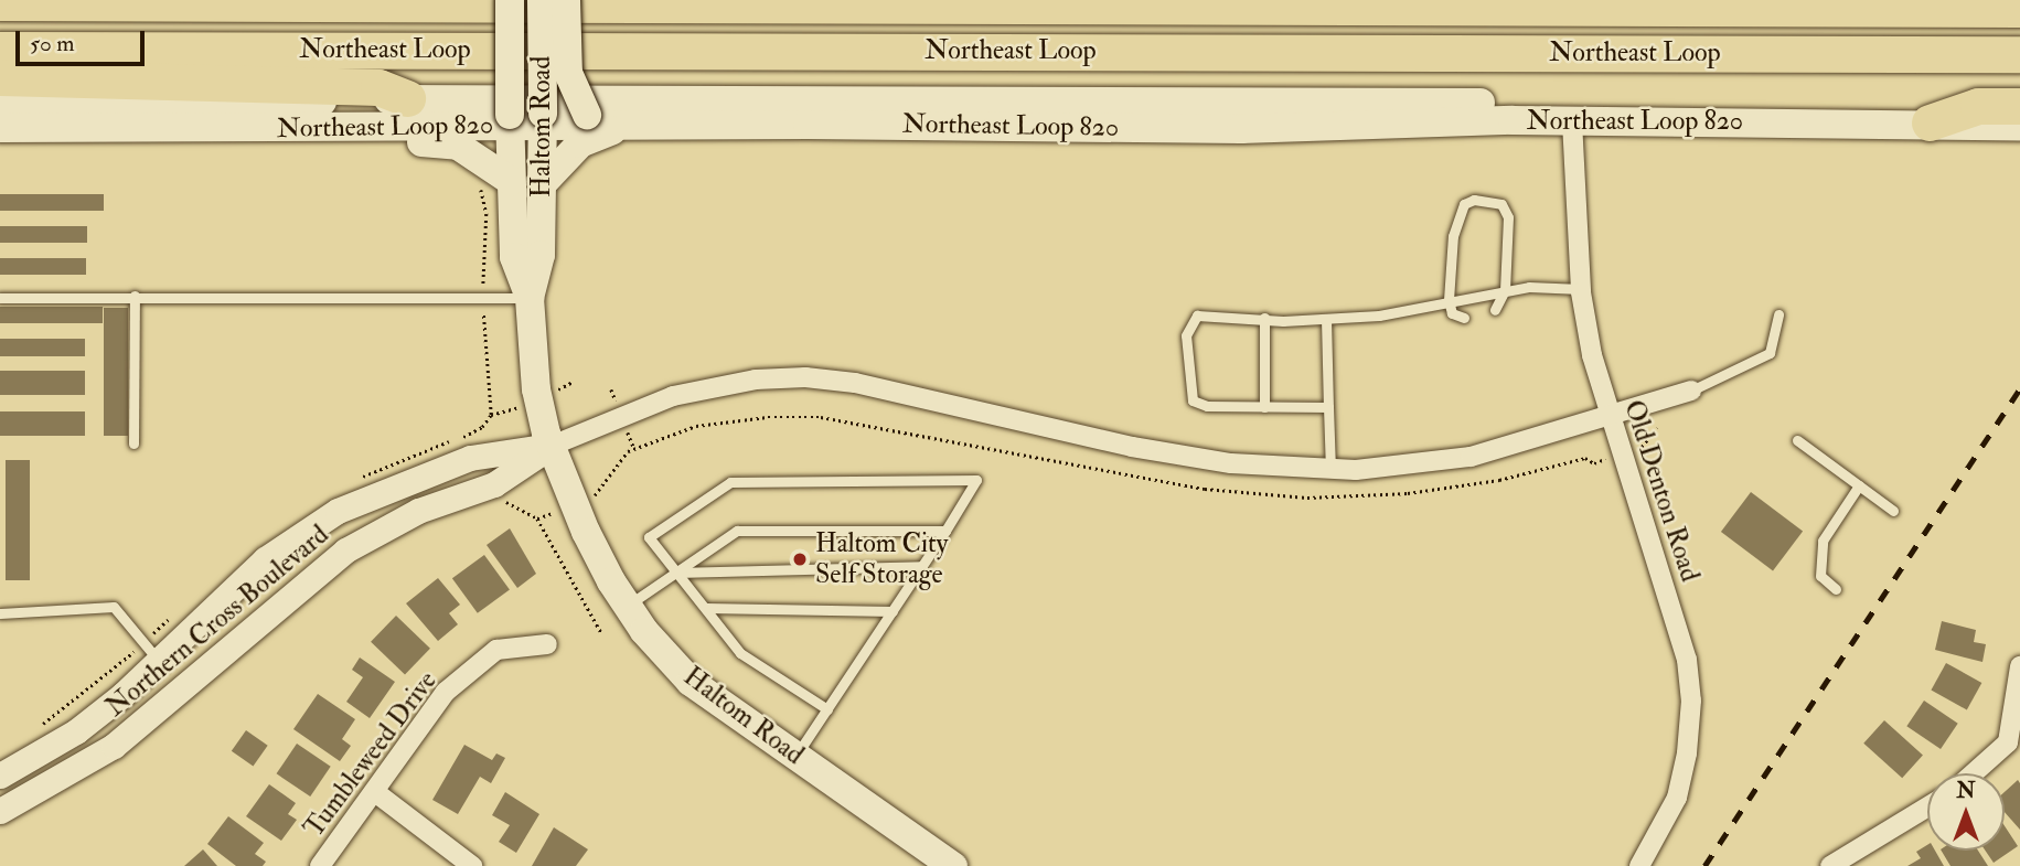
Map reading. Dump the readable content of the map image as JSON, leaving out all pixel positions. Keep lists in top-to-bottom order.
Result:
{
  "streets": {
    "highway": ["Northeast Loop"],
    "main road": ["Northeast Loop 820", "Haltom Road"],
    "street": ["Old Denton Road", "Northern Cross Boulevard", "Tumbleweed Drive"]
  },
  "crossings": [
    ["Northeast Loop 820", "Haltom Road"],
    ["Northeast Loop 820", "Old Denton Road"],
    ["Haltom Road", "Northern Cross Boulevard"]
  ],
  "places": ["Haltom City Self Storage"],
  "scale_bar": "50 m",
  "north": "top"
}
